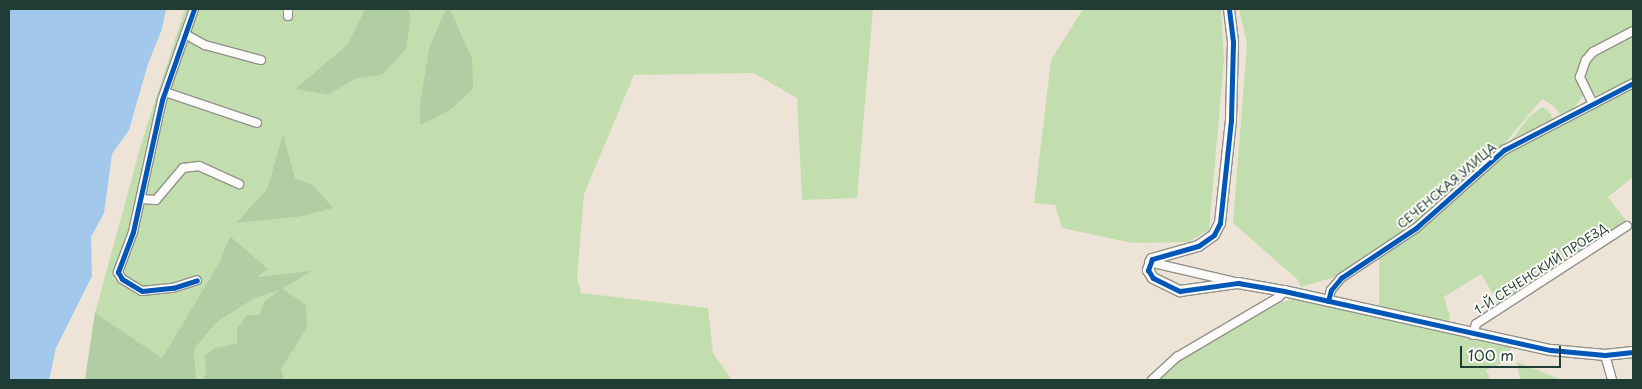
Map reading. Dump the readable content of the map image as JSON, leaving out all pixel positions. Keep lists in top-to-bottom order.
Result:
{
  "streets": {
    "street": ["СЕЧЕНСКАЯ УЛИЦА", "1-Й СЕЧЕНСКИЙ ПРОЕЗД"]
  },
  "scale_bar": "100 m"
}
